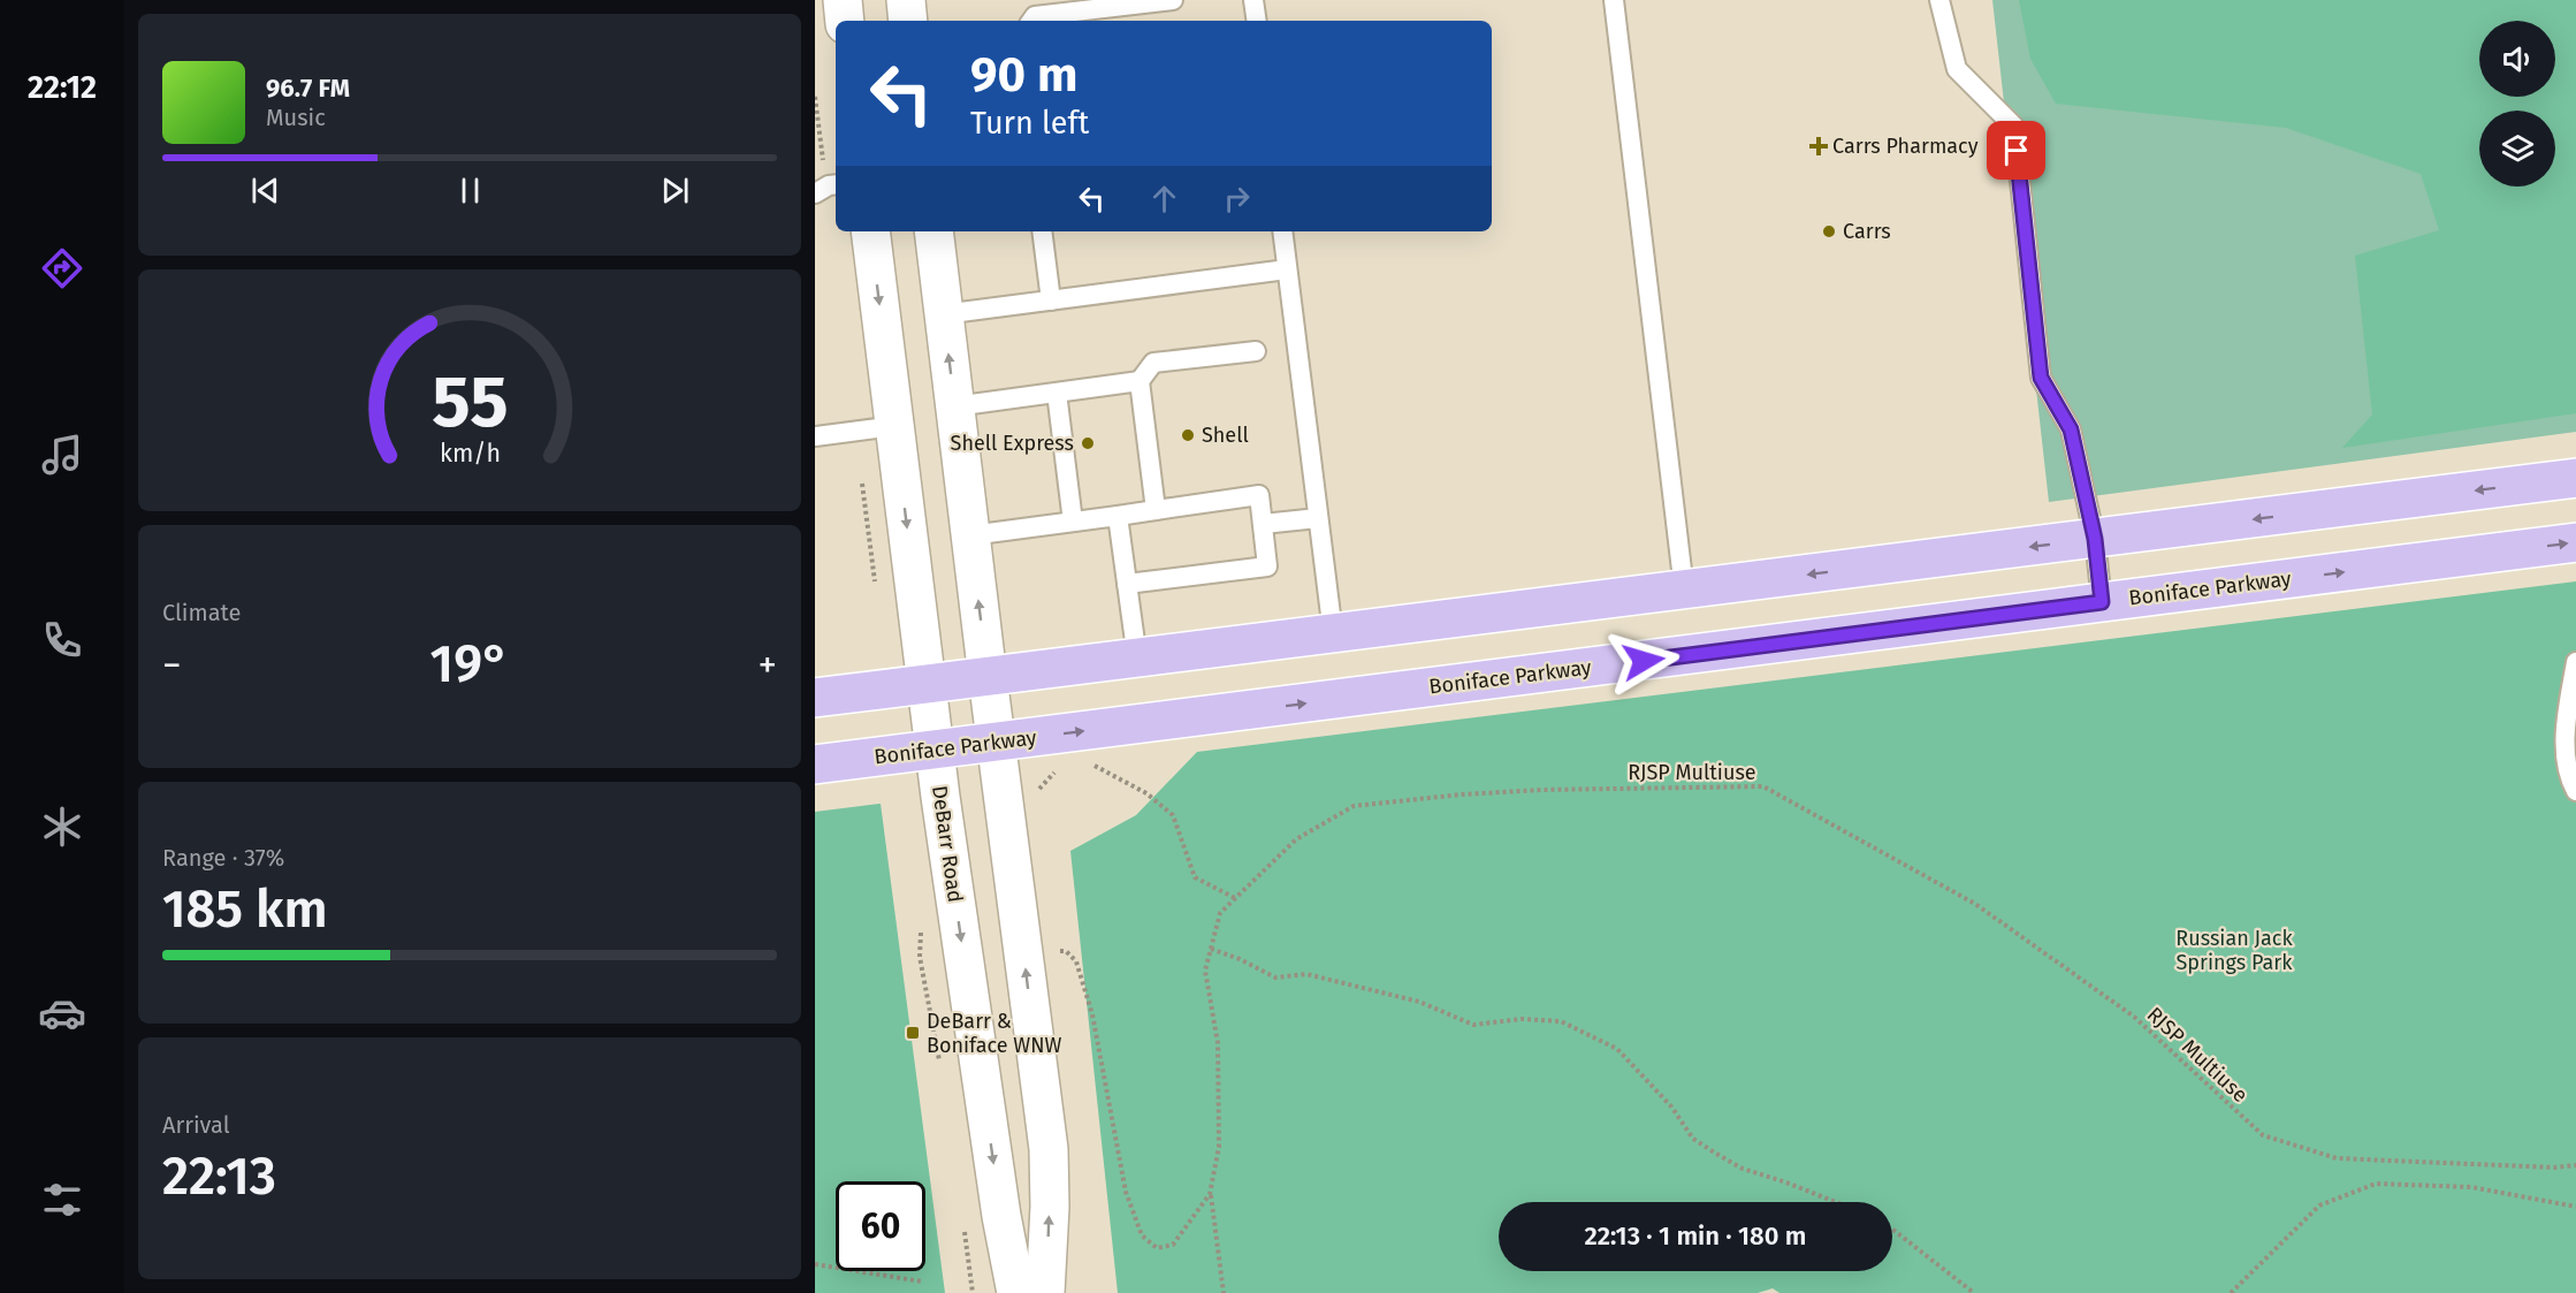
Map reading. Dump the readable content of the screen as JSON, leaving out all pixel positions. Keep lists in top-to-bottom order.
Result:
{
  "streets": {
    "main road": ["Boniface Parkway", "DeBarr Road"],
    "path": ["RJSP Multiuse"]
  },
  "crossings": [
    ["Boniface Parkway", "DeBarr Road"]
  ],
  "parks": ["Russian Jack Springs Park"],
  "places": {
    "health": ["Carrs Pharmacy"],
    "other": ["Carrs", "Shell", "Shell Express"],
    "transit": ["DeBarr & Boniface WNW"]
  },
  "page": {
    "tabs": "22:12",
    "turn": ["90 m", "Turn left"],
    "song": ["96.7 FM", "Music"],
    "tile": [
      "Climate",
      ["Range · 37%", "185 km"],
      ["Arrival", "22:13"]
    ],
    "heat": ["−", "19°", "+"],
    "limit": "60",
    "trip": "22:13 · 1 min · 180 m",
    "gauge": ["55", "km/h"]
  }
}
